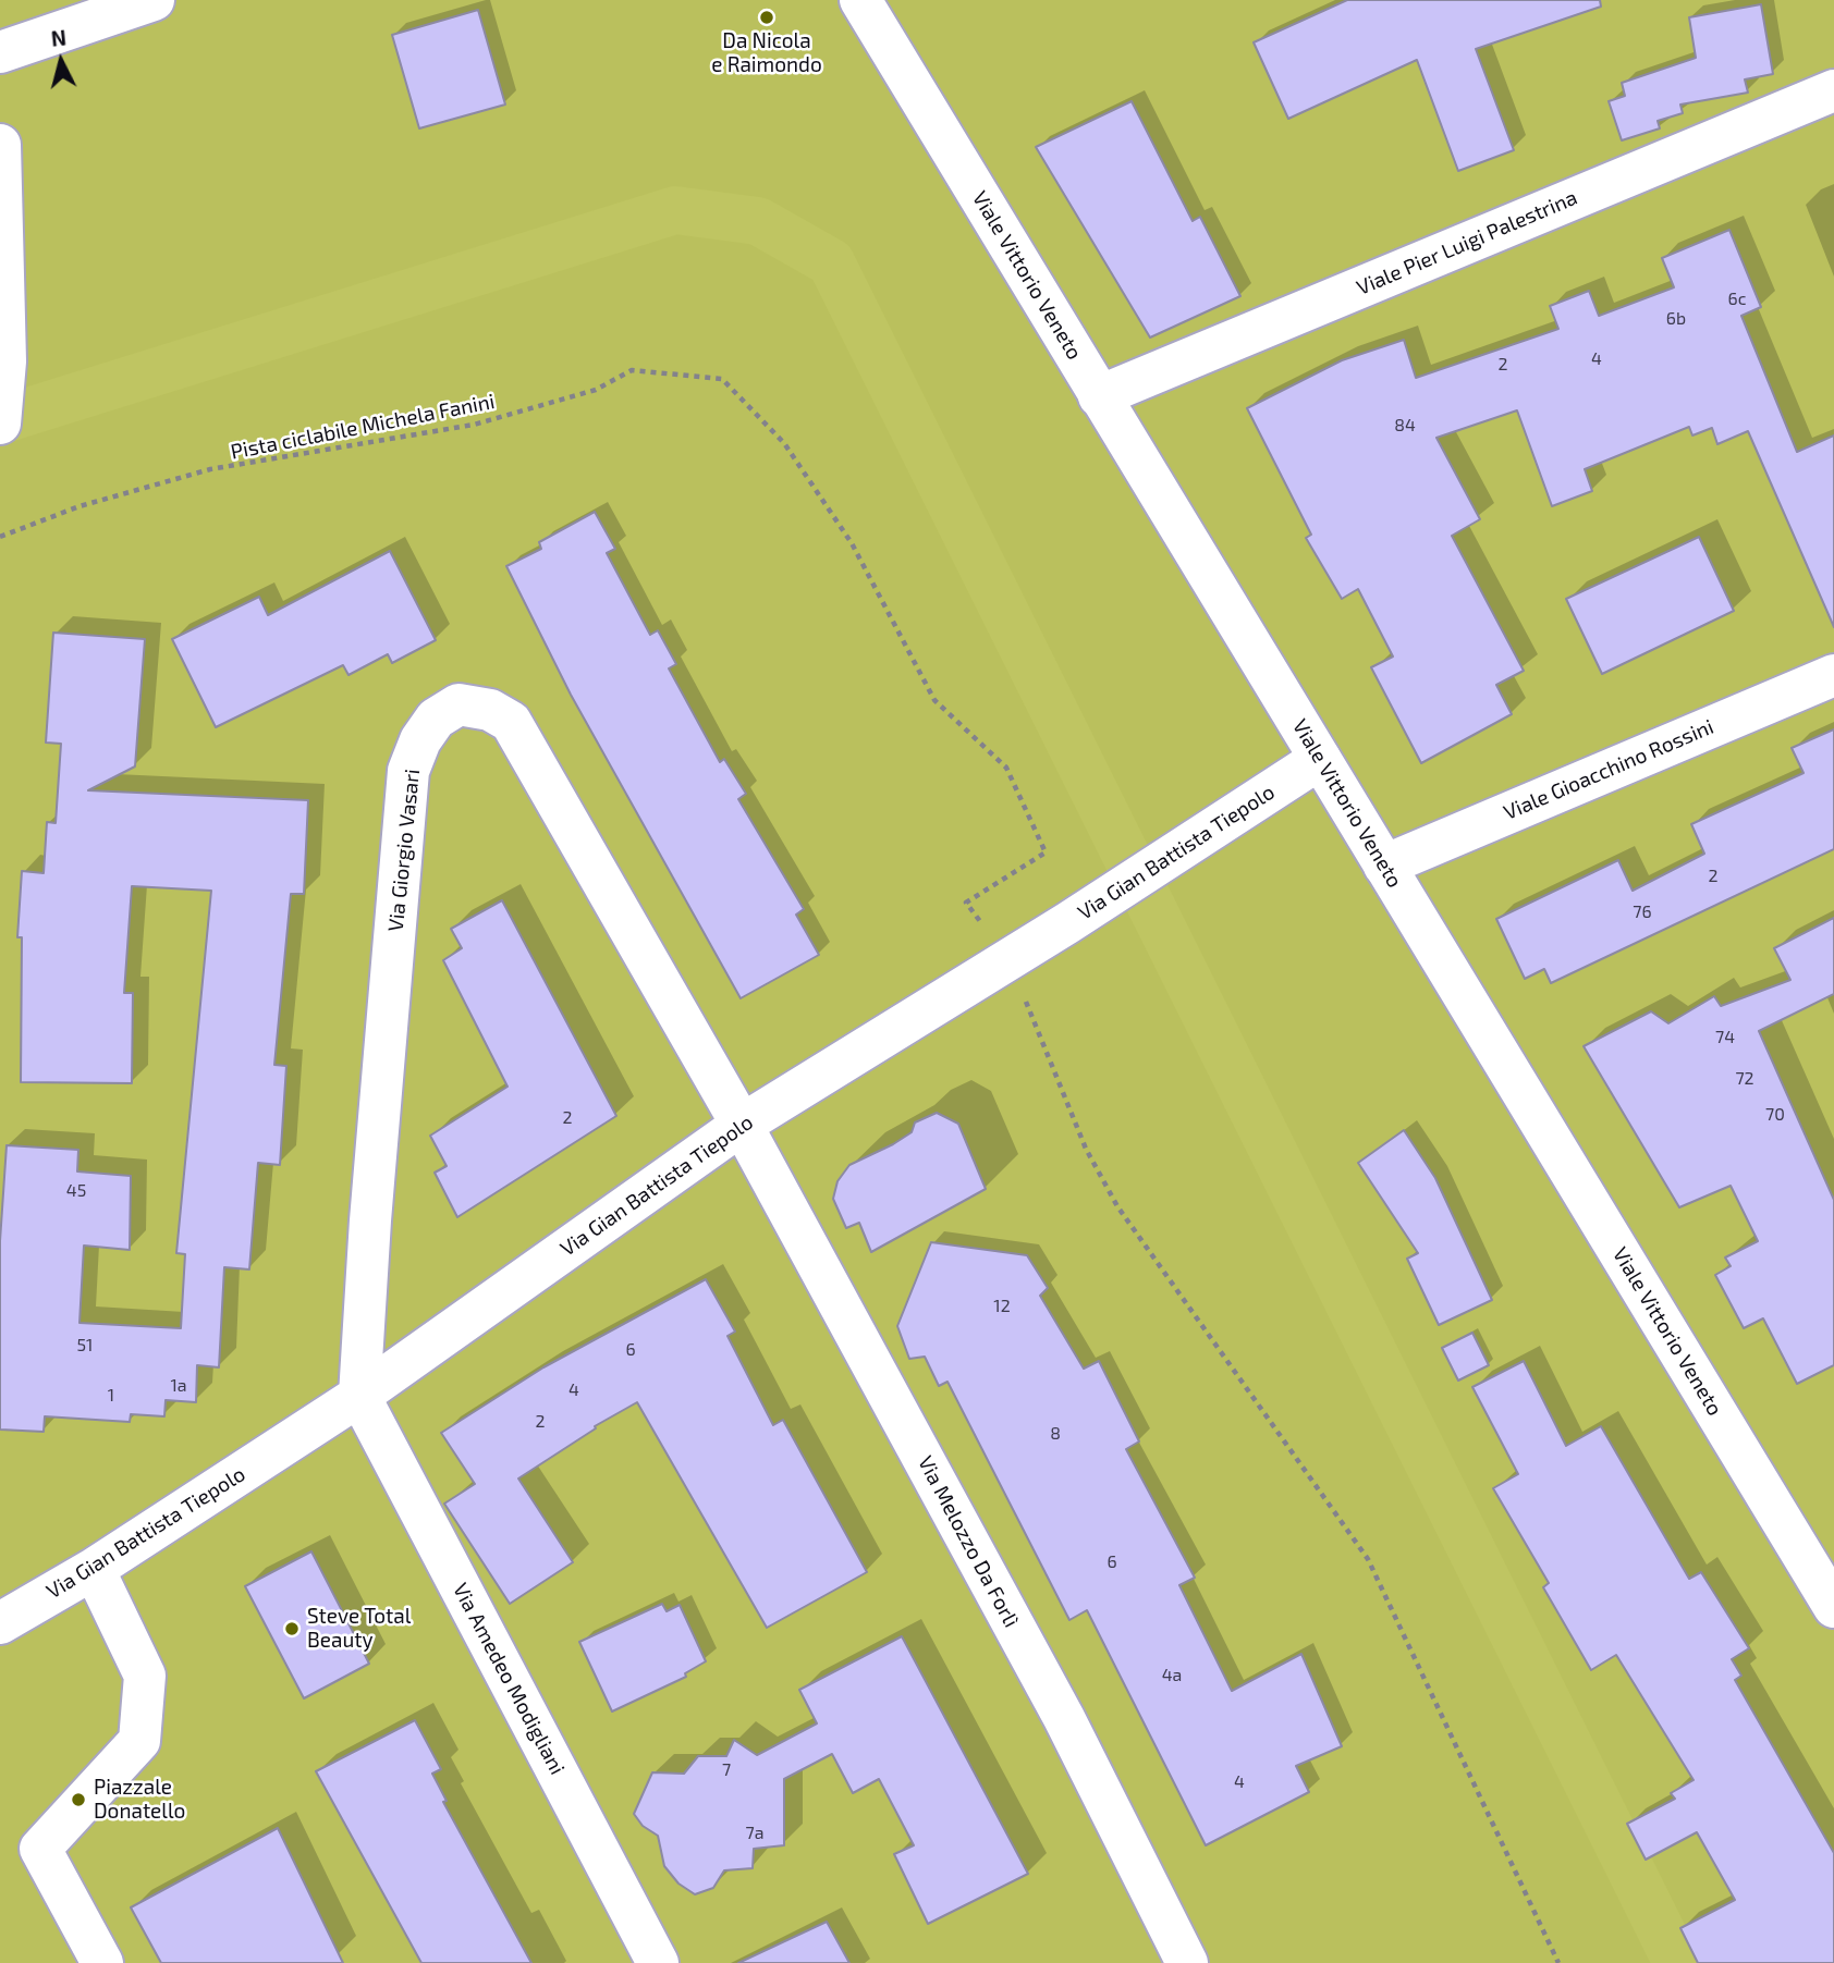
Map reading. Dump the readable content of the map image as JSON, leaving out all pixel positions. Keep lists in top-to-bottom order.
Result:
{
  "streets": {
    "street": [
      "Viale Pier Luigi Palestrina",
      "Viale Vittorio Veneto",
      "Viale Gioacchino Rossini",
      "Via Giorgio Vasari",
      "Via Gian Battista Tiepolo",
      "Via Melozzo Da Forlì",
      "Via Amedeo Modigliani"
    ],
    "path": ["Pista ciclabile Michela Fanini"]
  },
  "crossings": [
    ["Viale Pier Luigi Palestrina", "Viale Vittorio Veneto"],
    ["Viale Vittorio Veneto", "Viale Gioacchino Rossini"],
    ["Viale Vittorio Veneto", "Via Gian Battista Tiepolo"],
    ["Pista ciclabile Michela Fanini", "Via Gian Battista Tiepolo"],
    ["Via Giorgio Vasari", "Via Gian Battista Tiepolo"],
    ["Via Giorgio Vasari", "Via Melozzo Da Forlì"],
    ["Via Giorgio Vasari", "Via Amedeo Modigliani"],
    ["Via Gian Battista Tiepolo", "Via Melozzo Da Forlì"],
    ["Via Gian Battista Tiepolo", "Via Amedeo Modigliani"]
  ],
  "places": ["Da Nicola e Raimondo", "Steve Total Beauty", "Piazzale Donatello"],
  "house_numbers": [
    "6c",
    "6b",
    "4",
    "2",
    "84",
    "2",
    "76",
    "74",
    "72",
    "70",
    "2",
    "45",
    "12",
    "51",
    "6",
    "1a",
    "4",
    "1",
    "2",
    "8",
    "6",
    "4a",
    "7",
    "4",
    "7a"
  ],
  "north": "top"
}
